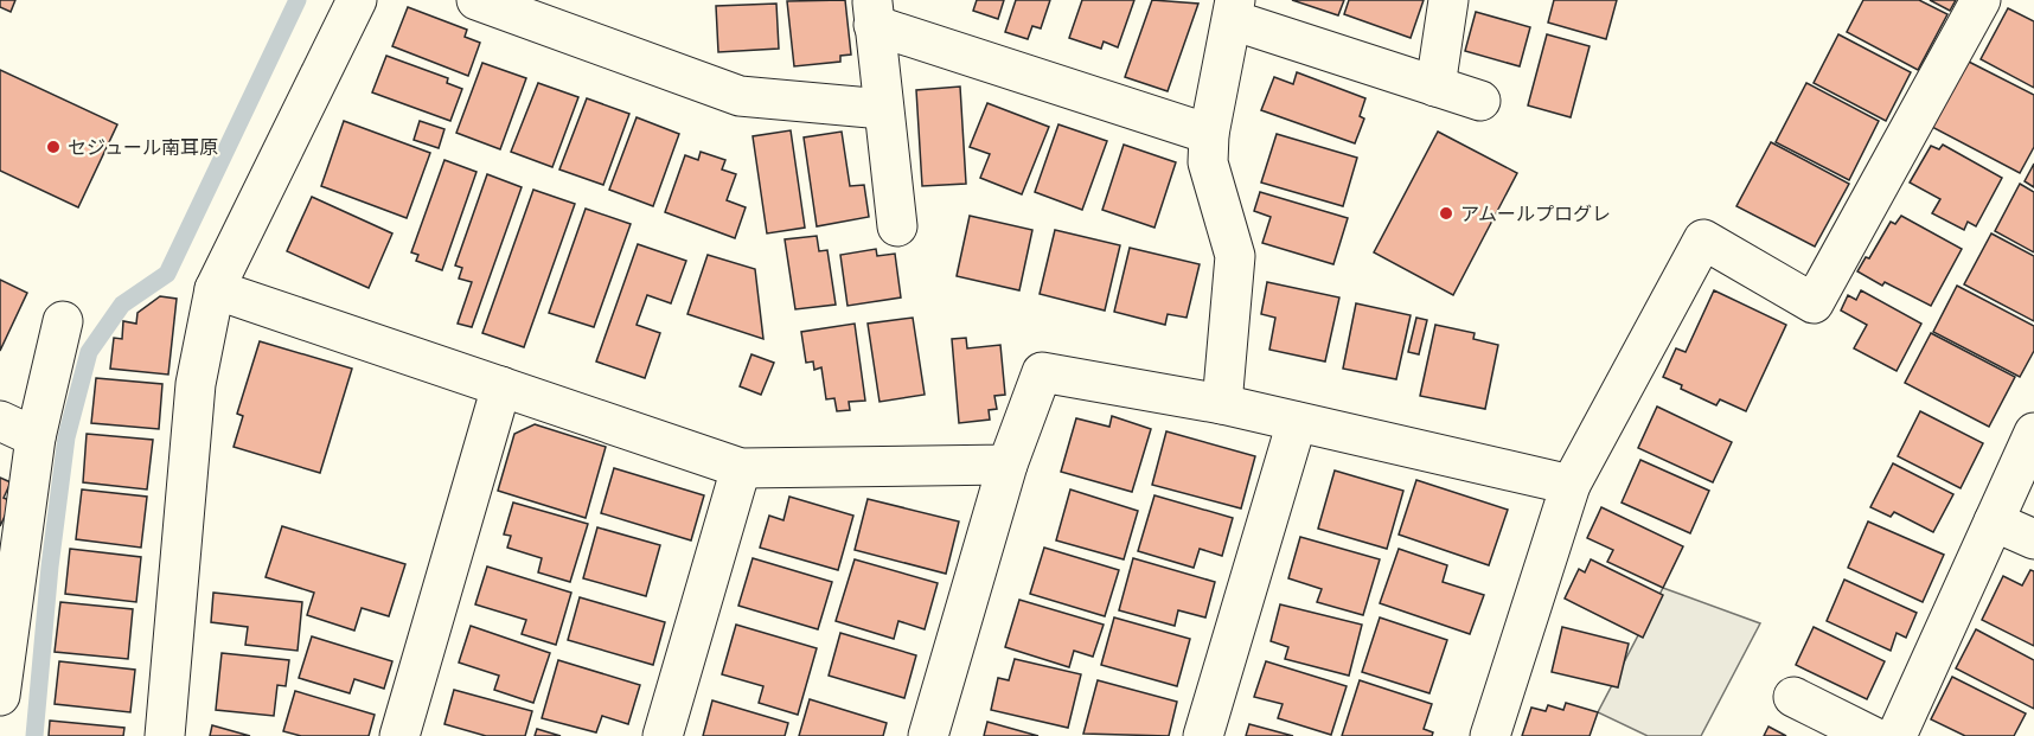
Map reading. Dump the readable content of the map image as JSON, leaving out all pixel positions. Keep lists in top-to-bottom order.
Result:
{
  "places": ["セジュール南耳原", "アムールプログレ"]
}
